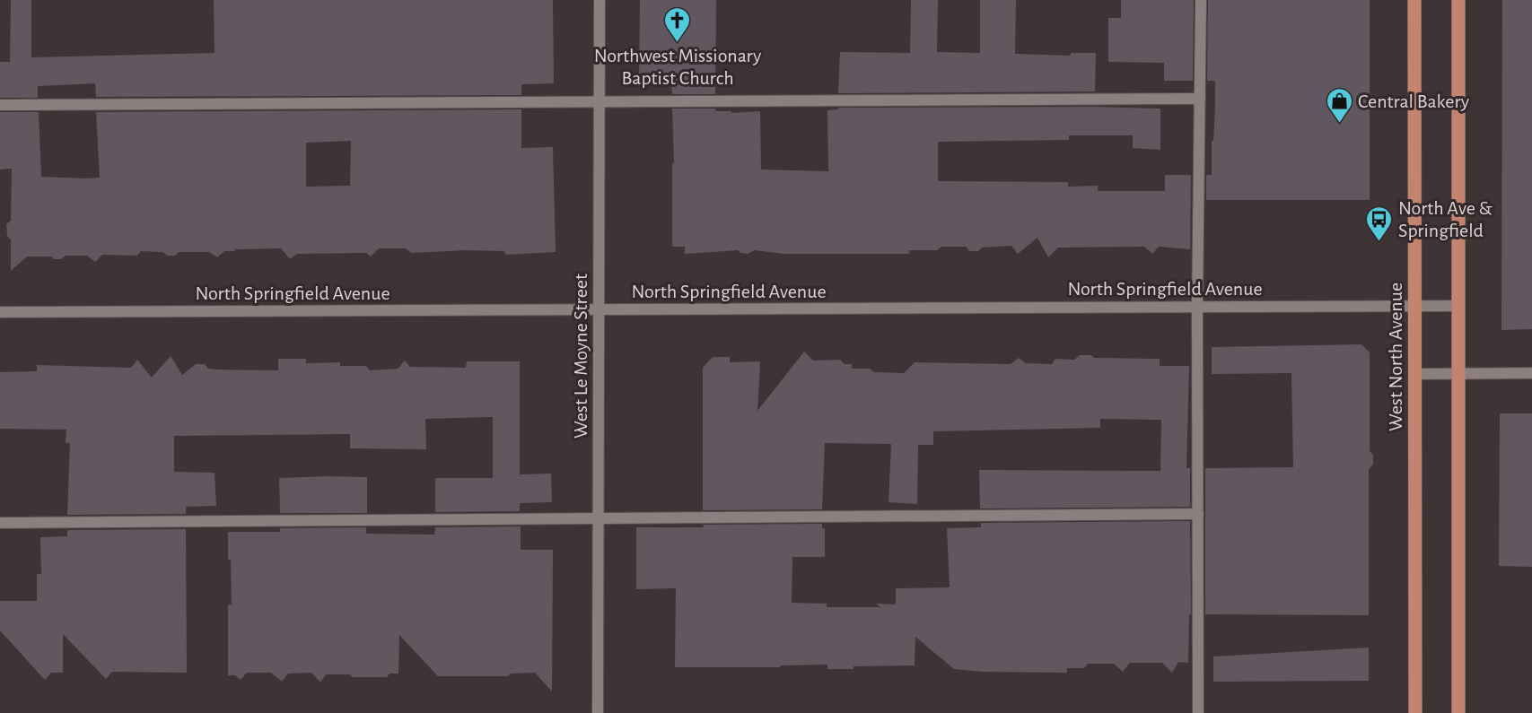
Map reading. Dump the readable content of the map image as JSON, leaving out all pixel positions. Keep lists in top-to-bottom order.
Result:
{
  "streets": {
    "main road": ["West North Avenue"],
    "street": ["North Springfield Avenue", "West Le Moyne Street"]
  },
  "crossings": [
    ["North Springfield Avenue", "West Le Moyne Street"],
    ["North Springfield Avenue", "West North Avenue"]
  ],
  "places": {
    "church": ["Northwest Missionary Baptist Church"],
    "shop": ["Central Bakery"],
    "bus stop": ["North Ave & Springfield"]
  }
}
